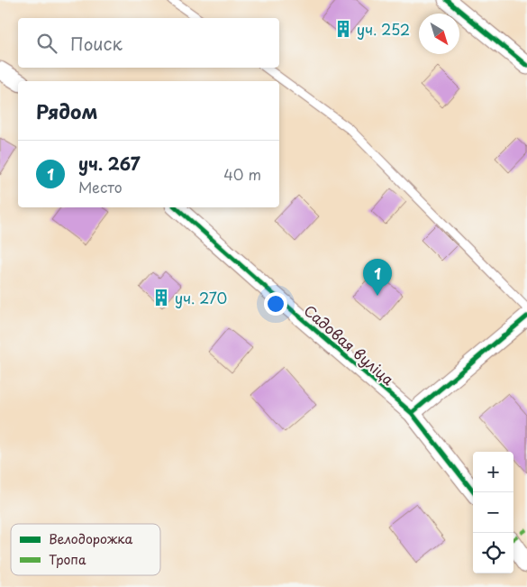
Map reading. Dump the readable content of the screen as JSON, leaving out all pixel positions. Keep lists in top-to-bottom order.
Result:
{
  "streets": {
    "street": ["Садовая вуліца"]
  },
  "places": {
    "building": ["уч. 252", "уч. 270"]
  },
  "legend": ["Велодорожка", "Тропа"],
  "north": "bottom right",
  "page": {
    "search": "Поиск",
    "heading": "Рядом",
    "list": [
      {
        "mark": "1",
        "name": "уч. 267",
        "note": "Место",
        "value": "40 m"
      }
    ],
    "pins": "1",
    "map_buttons": ["+", "−"]
  }
}
